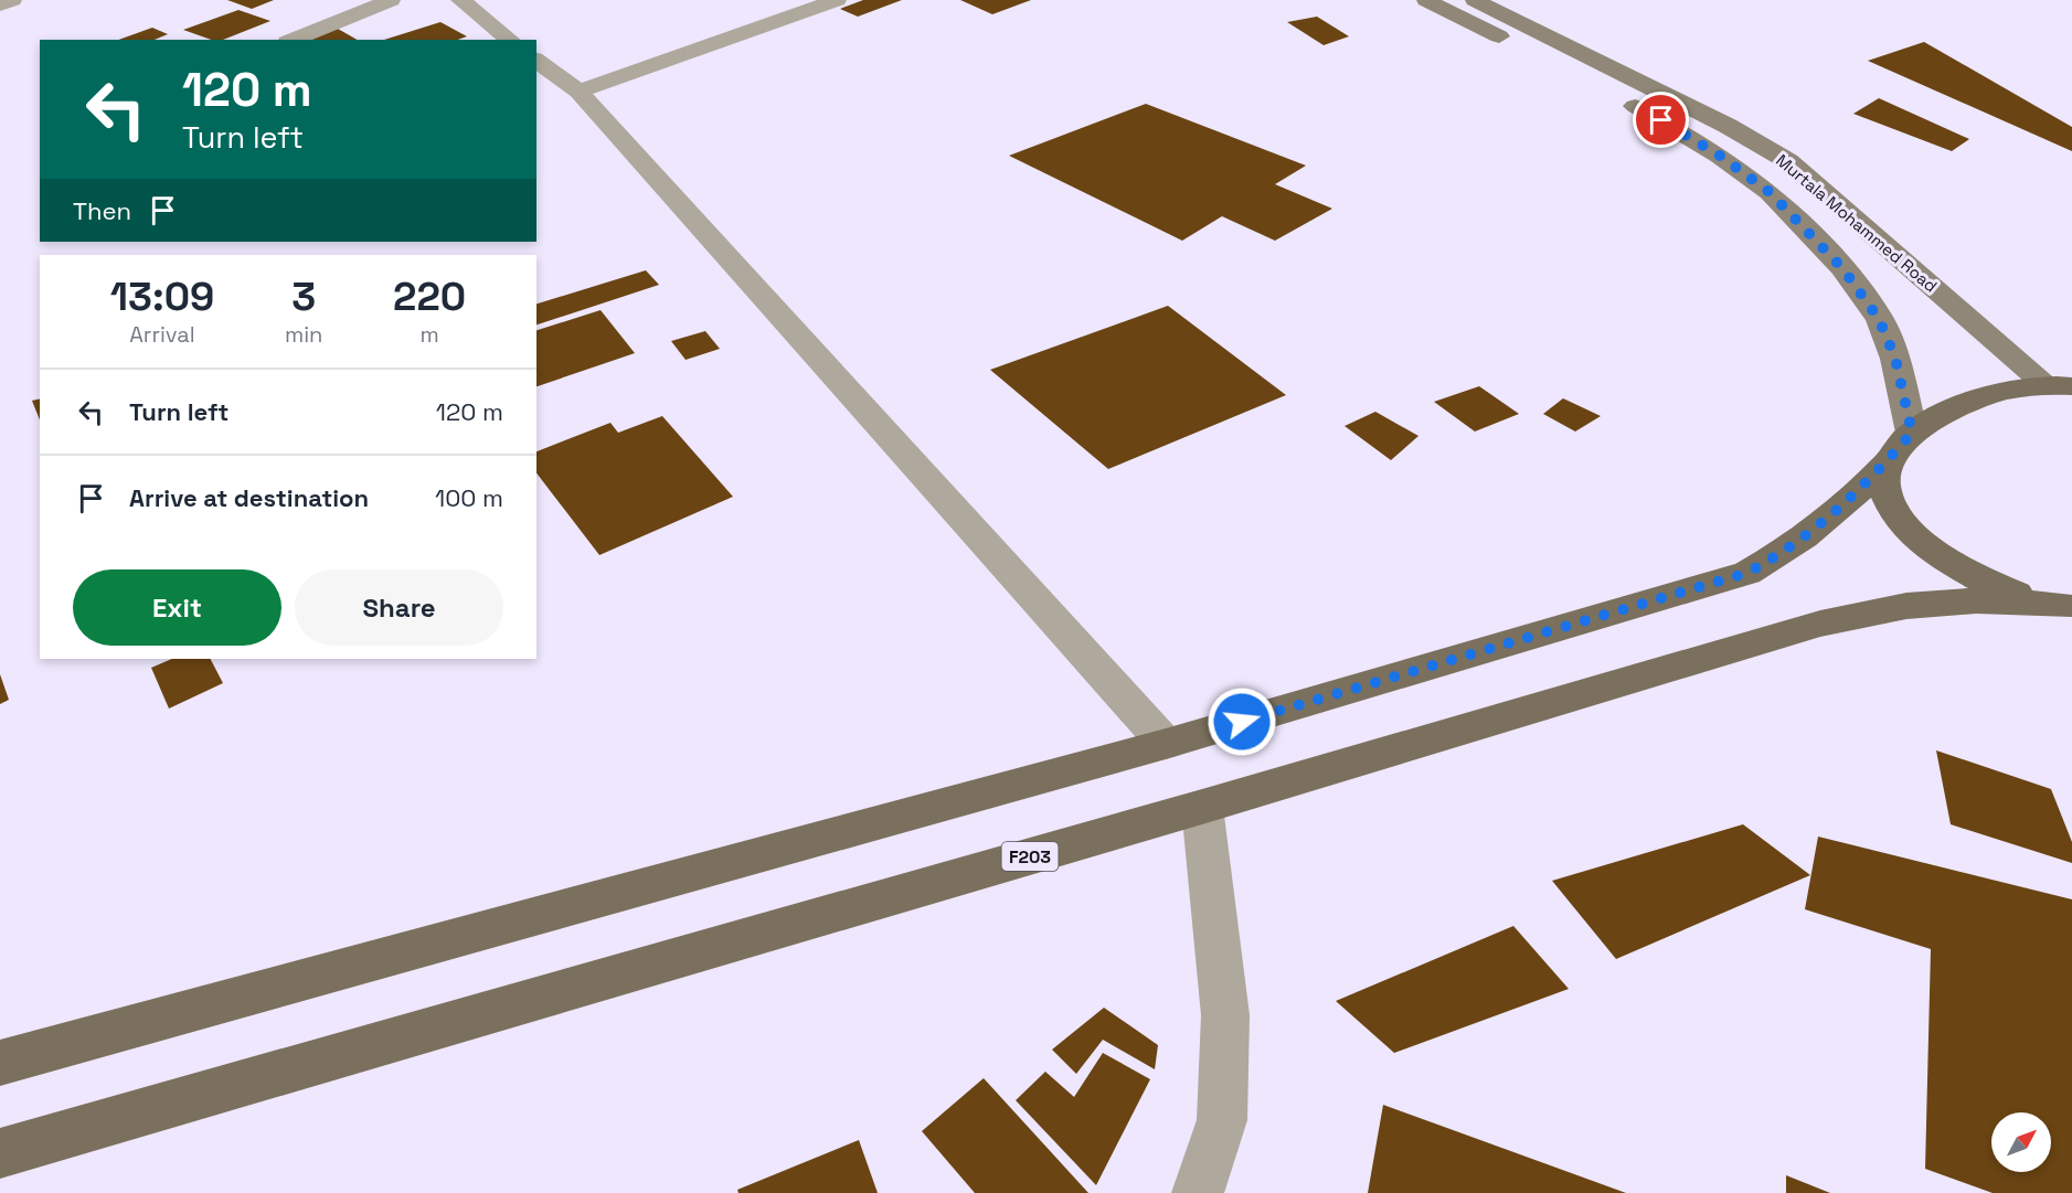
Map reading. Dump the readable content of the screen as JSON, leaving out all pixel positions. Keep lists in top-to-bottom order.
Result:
{
  "streets": {
    "main road": ["Murtala Mohammed Road", "F203"]
  },
  "north": "top right",
  "page": {
    "turn": ["120 m", "Turn left"],
    "then": "Then",
    "eta": [
      "13:09",
      "Arrival",
      "3",
      "min",
      "220",
      "m"
    ],
    "list": [
      {
        "name": "Turn left",
        "value": "120 m"
      },
      {
        "name": "Arrive at destination",
        "value": "100 m"
      }
    ],
    "buttons": ["Exit", "Share"]
  }
}
